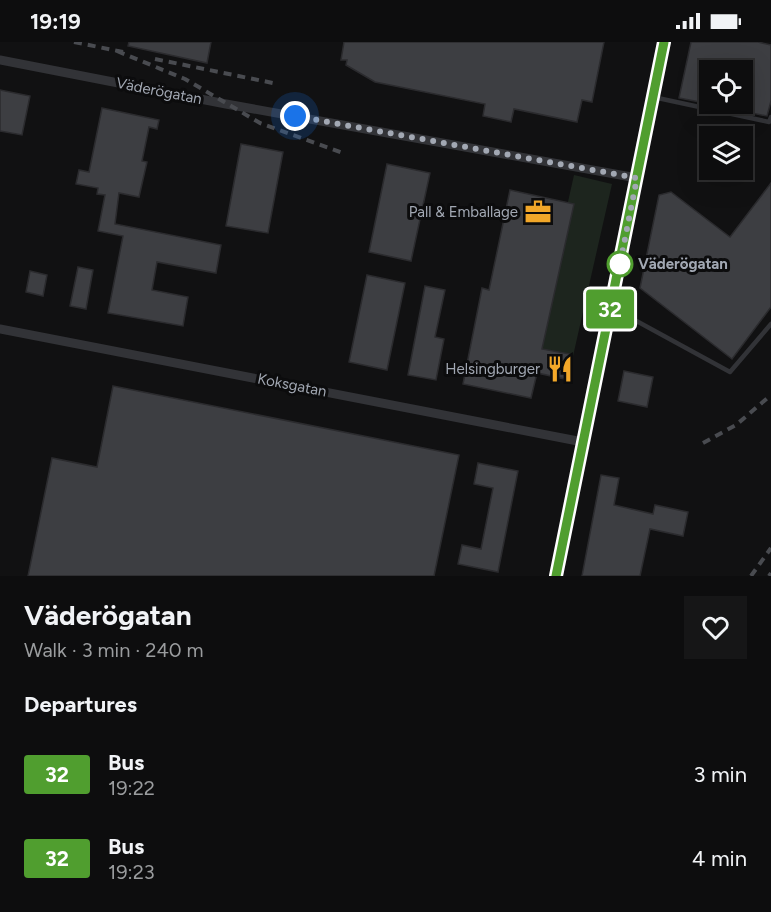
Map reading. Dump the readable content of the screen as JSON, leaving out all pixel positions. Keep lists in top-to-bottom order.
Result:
{
  "streets": {
    "street": ["Väderögatan", "Koksgatan"]
  },
  "places": {
    "office": ["Pall & Emballage"],
    "other": ["Väderögatan"],
    "restaurant": ["Helsingburger"]
  },
  "lines": ["bus line 32"],
  "page": {
    "status": "19:19",
    "on_map": "32",
    "heading": [
      ["Väderögatan", "Walk · 3 min · 240 m"],
      "Departures"
    ],
    "list": [
      {
        "mark": "32",
        "name": "Bus",
        "note": "19:22",
        "value": "3 min"
      },
      {
        "mark": "32",
        "name": "Bus",
        "note": "19:23",
        "value": "4 min"
      }
    ]
  }
}
